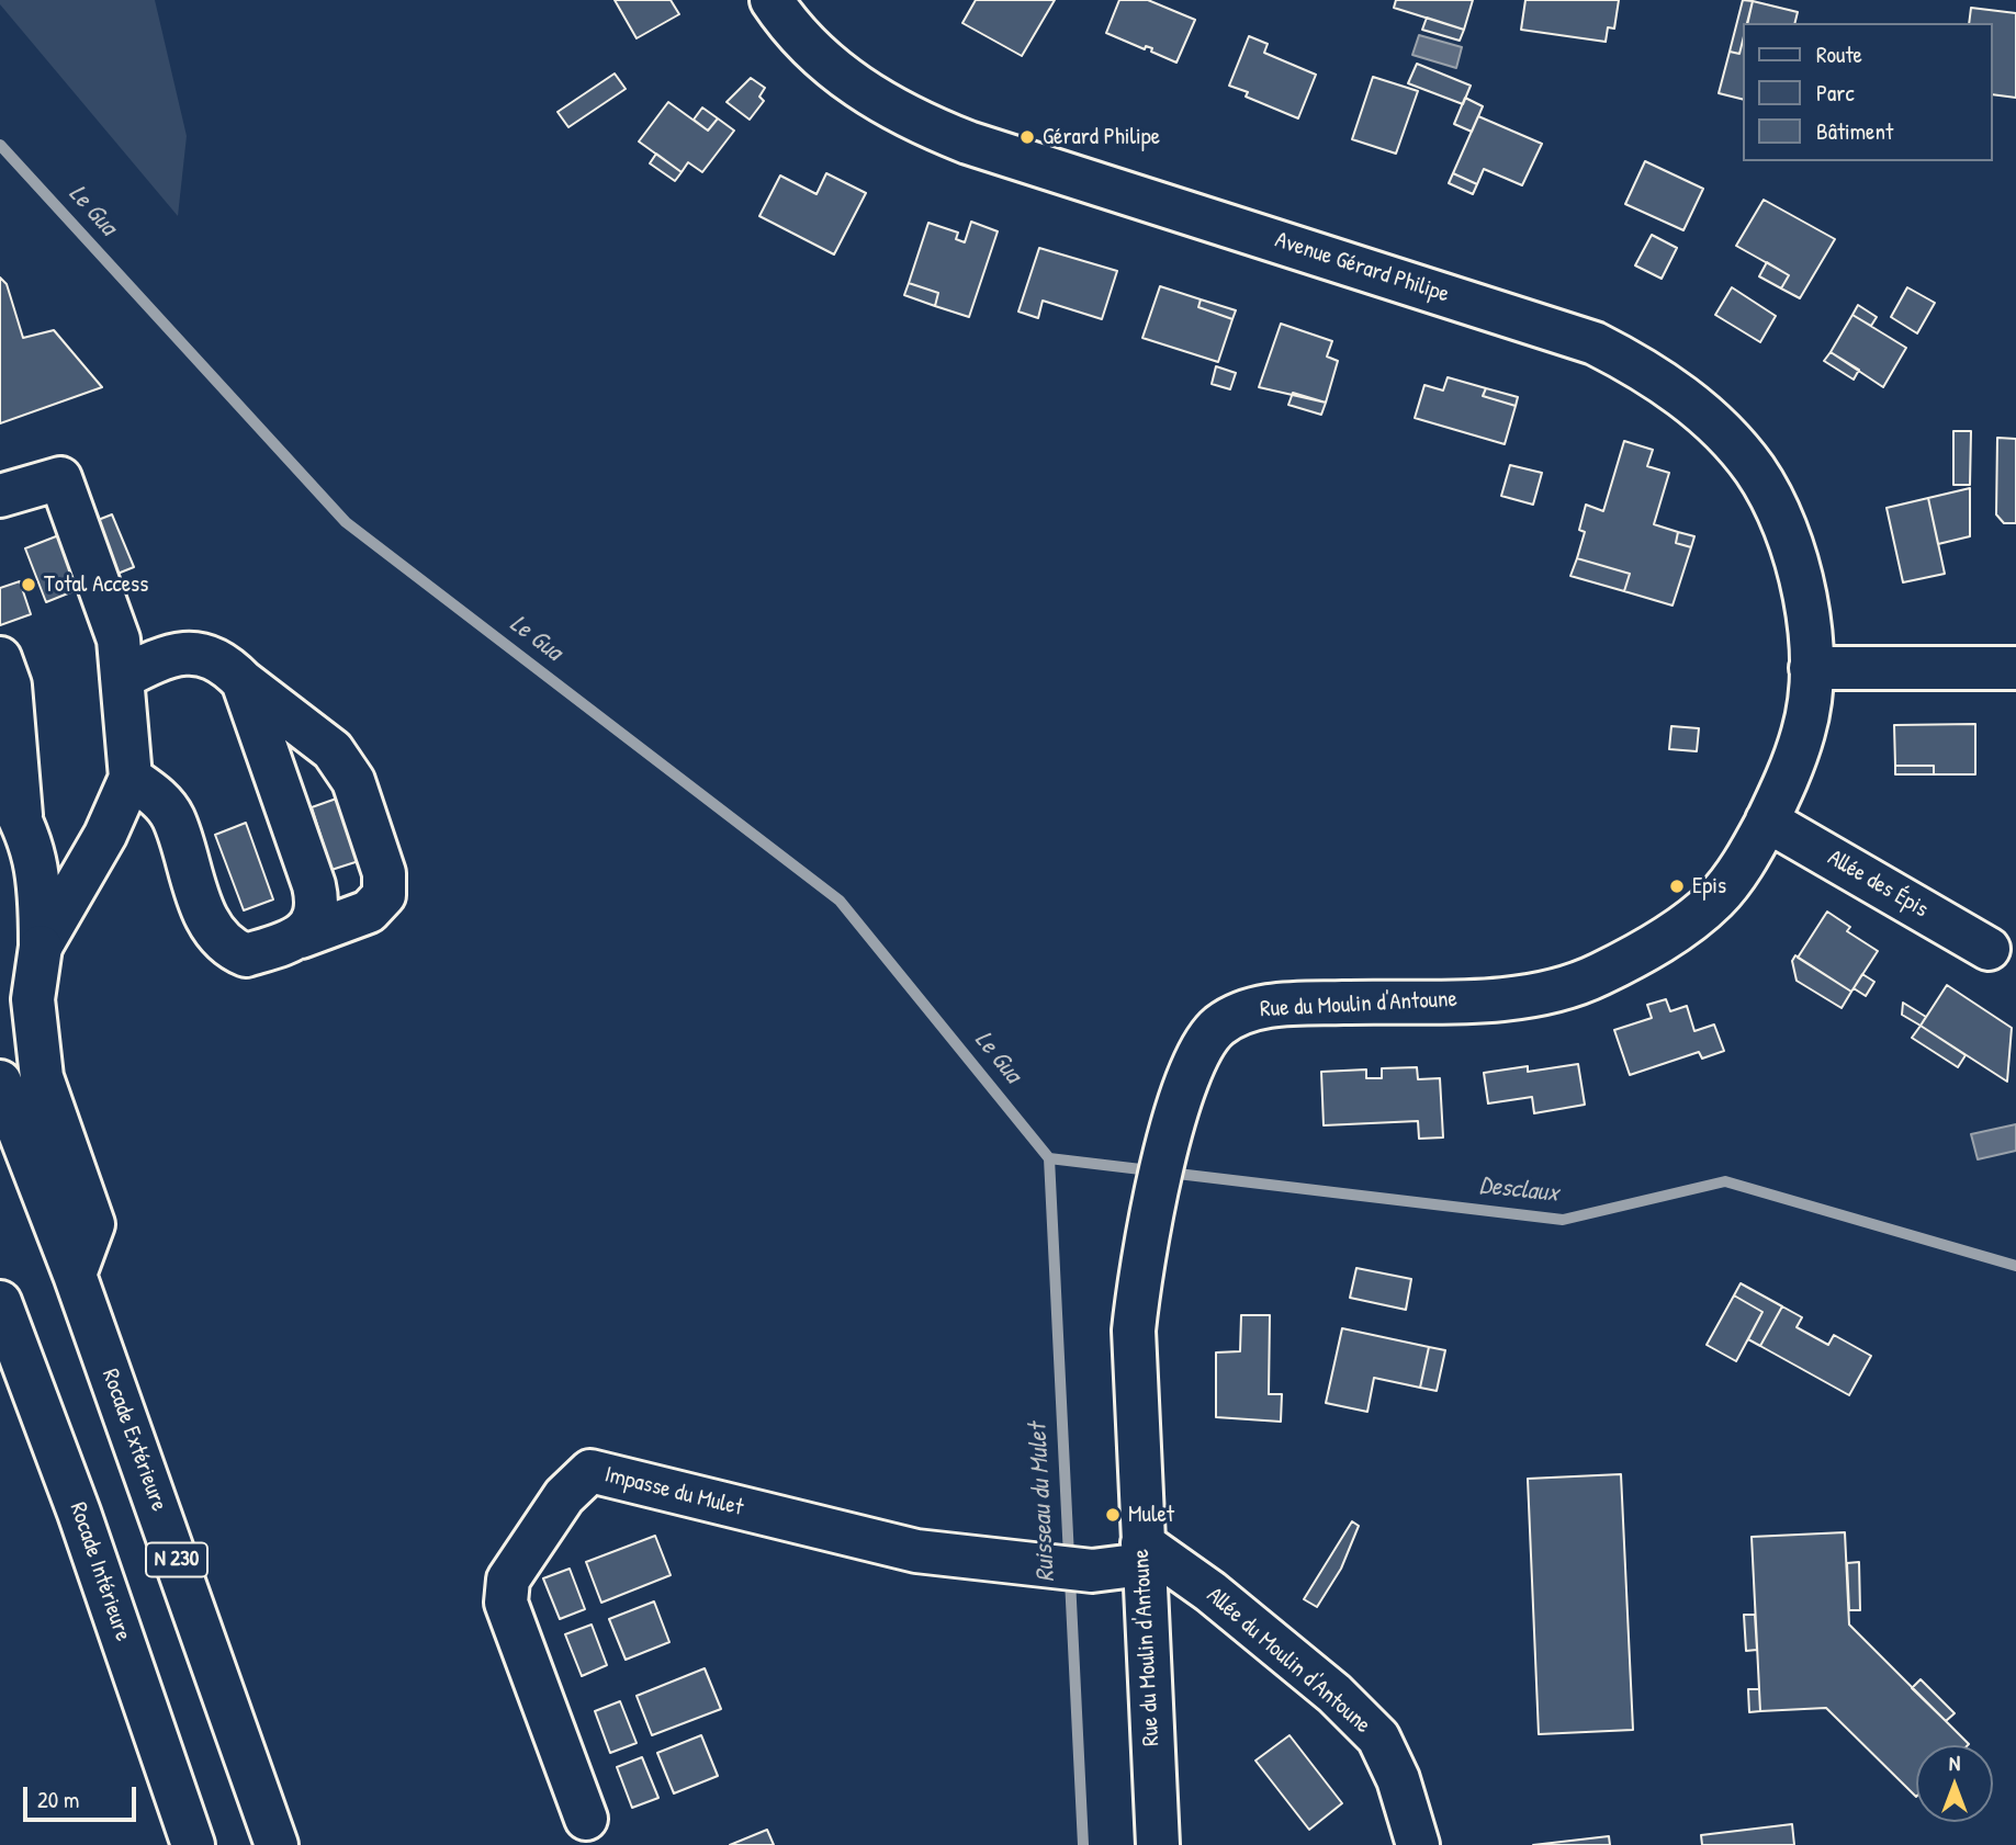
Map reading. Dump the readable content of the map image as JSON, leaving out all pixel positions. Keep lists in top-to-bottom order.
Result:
{
  "streets": {
    "main road": [
      "Avenue Gérard Philipe",
      "Allée des Épis",
      "Rue du Moulin d'Antoune",
      "Rocade Extérieure",
      "Impasse du Mulet",
      "N 230",
      "Rocade Intérieure",
      "Allée du Moulin d'Antoune"
    ]
  },
  "crossings": [
    ["Avenue Gérard Philipe", "Rue du Moulin d'Antoune"],
    ["Allée des Épis", "Rue du Moulin d'Antoune"],
    ["Rue du Moulin d'Antoune", "Impasse du Mulet"],
    ["Rue du Moulin d'Antoune", "Allée du Moulin d'Antoune"],
    ["Impasse du Mulet", "Allée du Moulin d'Antoune"]
  ],
  "water": ["Le Gua", "Desclaux", "Ruisseau du Mulet"],
  "places": [
    "Gérard Philipe",
    "Total Access",
    "Epis",
    "Mulet"
  ],
  "legend": ["Route", "Parc", "Bâtiment"],
  "scale_bar": "20 m",
  "north": "top"
}
